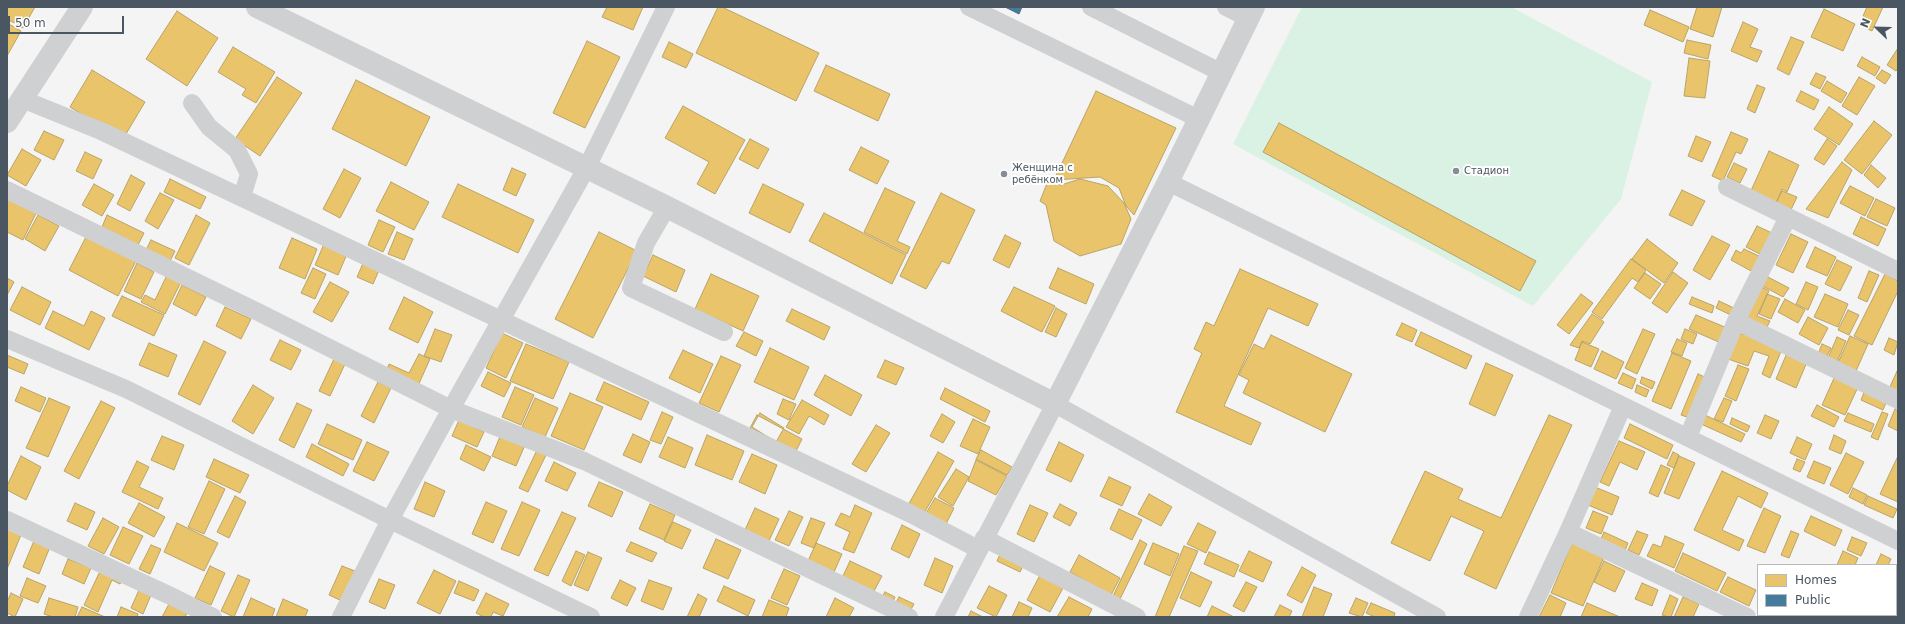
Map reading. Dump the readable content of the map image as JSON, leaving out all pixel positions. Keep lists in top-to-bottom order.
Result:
{
  "places": ["Стадион", "Женщина с ребёнком"],
  "legend": ["Homes", "Public"],
  "scale_bar": "50 m",
  "north": "top left"
}
